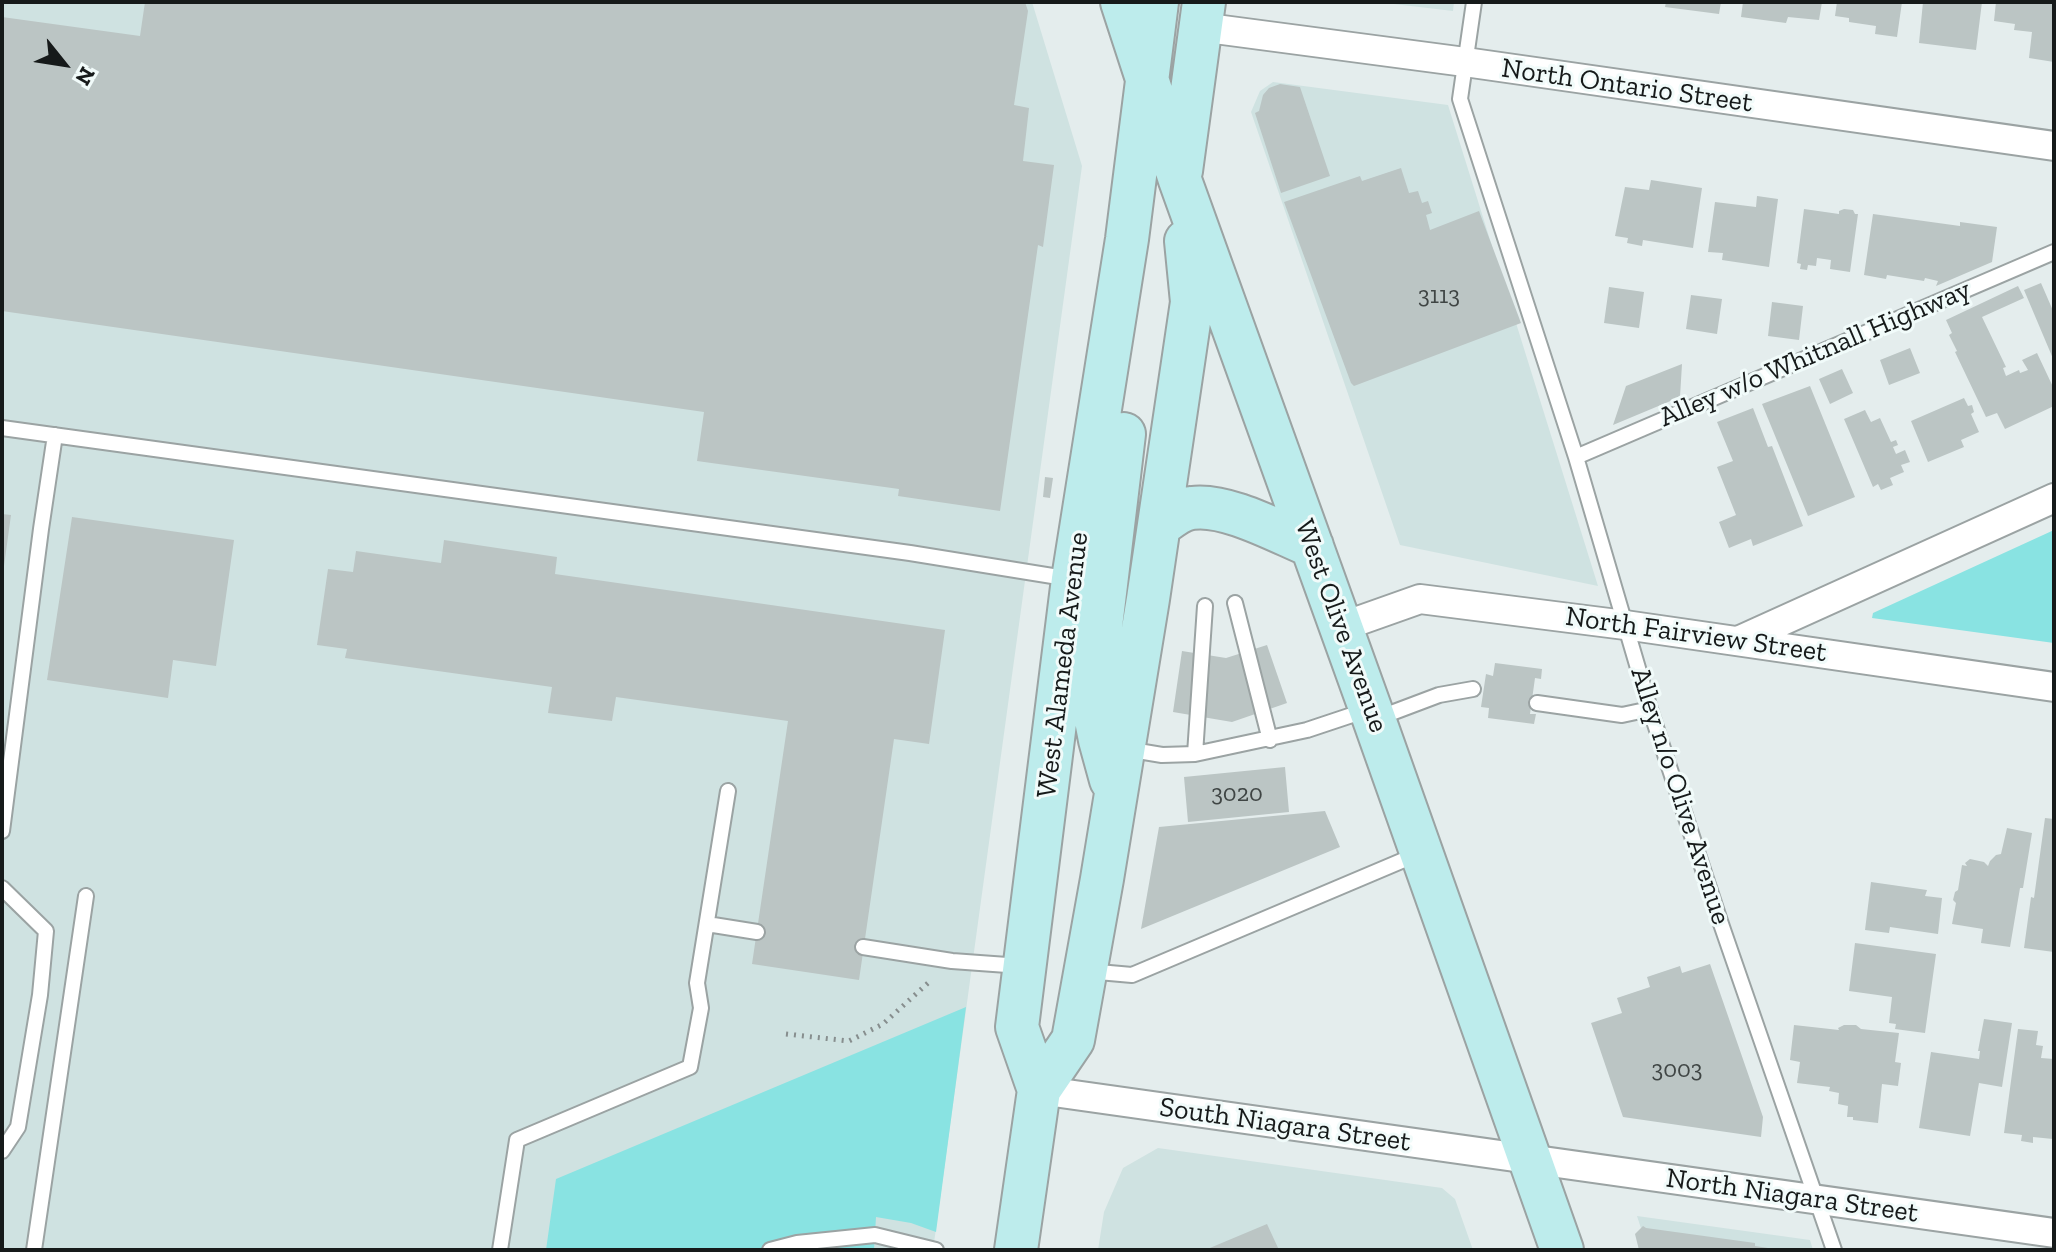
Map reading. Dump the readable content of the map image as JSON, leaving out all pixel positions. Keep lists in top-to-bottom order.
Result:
{
  "streets": {
    "main road": ["West Olive Avenue", "West Alameda Avenue"],
    "street": [
      "North Ontario Street",
      "North Fairview Street",
      "South Niagara Street",
      "North Niagara Street"
    ],
    "lane": ["Alley w/o Whitnall Highway", "Alley n/o Olive Avenue"]
  },
  "crossings": [
    ["North Ontario Street", "West Alameda Avenue"],
    ["North Ontario Street", "Alley n/o Olive Avenue"],
    ["Alley w/o Whitnall Highway", "Alley n/o Olive Avenue"],
    ["West Olive Avenue", "North Fairview Street"],
    ["West Olive Avenue", "West Alameda Avenue"],
    ["West Olive Avenue", "South Niagara Street"],
    ["West Olive Avenue", "North Niagara Street"],
    ["North Fairview Street", "Alley n/o Olive Avenue"],
    ["West Alameda Avenue", "South Niagara Street"],
    ["Alley n/o Olive Avenue", "North Niagara Street"],
    ["South Niagara Street", "North Niagara Street"]
  ],
  "house_numbers": ["3113", "3020", "3003"],
  "north": "bottom right"
}
